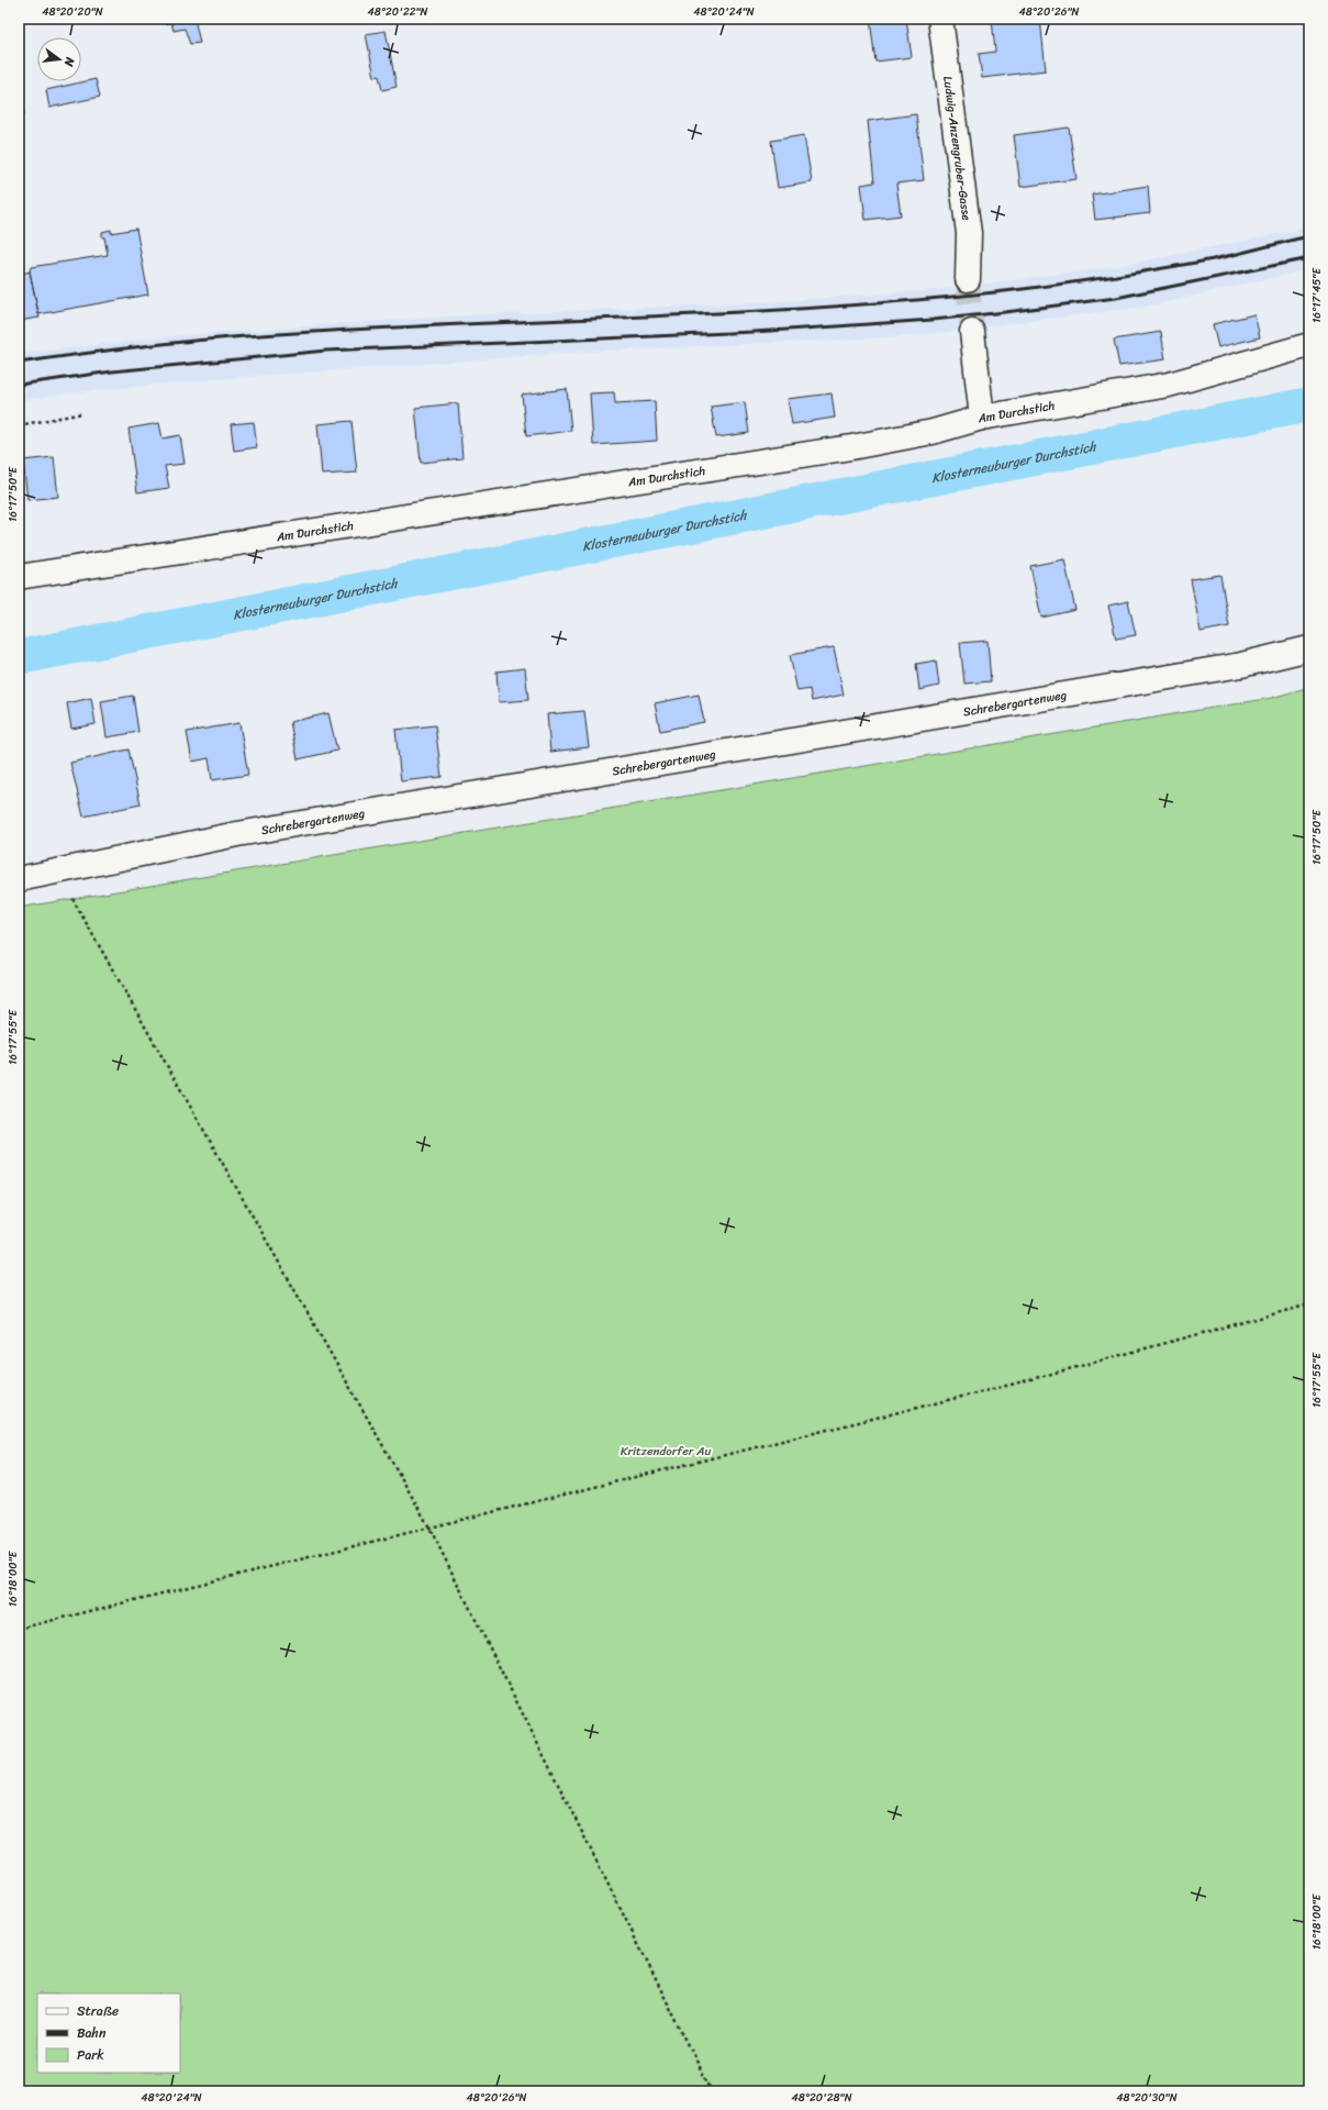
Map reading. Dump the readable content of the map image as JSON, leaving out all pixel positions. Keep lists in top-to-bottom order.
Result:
{
  "streets": {
    "street": ["Ludwig-Anzengruber-Gasse", "Am Durchstich", "Schrebergartenweg"]
  },
  "water": ["Klosterneuburger Durchstich"],
  "parks": ["Kritzendorfer Au"],
  "legend": ["Straße", "Bahn", "Park"],
  "north": "right",
  "coordinates": [
    "48°20'20\"N",
    "48°20'22\"N",
    "48°20'24\"N",
    "48°20'26\"N",
    "16°17'45\"E",
    "16°17'50\"E",
    "16°17'55\"E",
    "16°18'00\"E",
    "48°20'28\"N",
    "48°20'30\"N"
  ]
}
